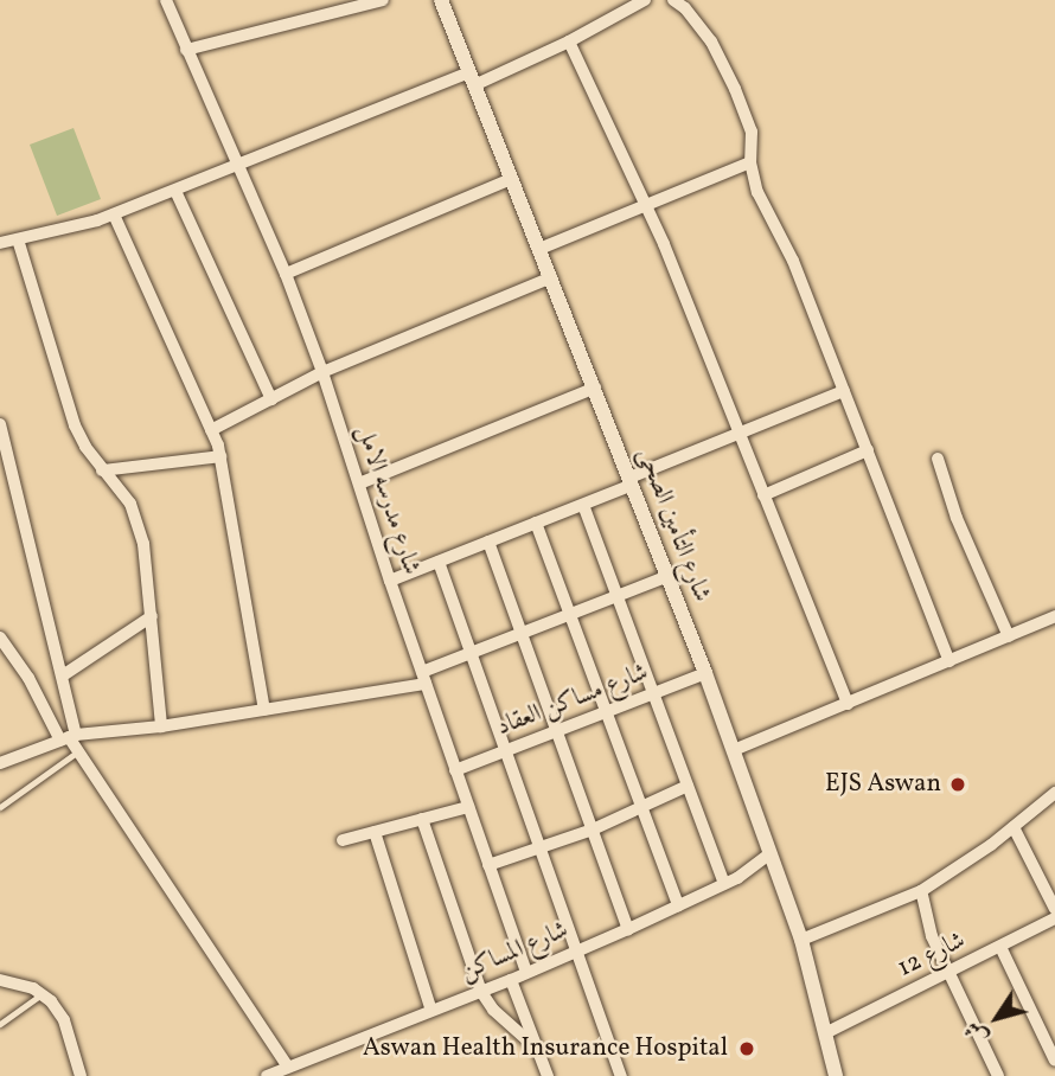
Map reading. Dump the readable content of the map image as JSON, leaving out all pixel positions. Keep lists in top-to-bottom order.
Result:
{
  "streets": {
    "street": [
      "شارع مدرسه الامل",
      "شارع التأمين الصحى",
      "شارع مساكن العقاد",
      "شارع المساكن",
      "شارع 12"
    ]
  },
  "crossings": [
    ["شارع مدرسه الامل", "شارع مساكن العقاد"],
    ["شارع مدرسه الامل", "شارع المساكن"],
    ["شارع التأمين الصحى", "شارع مساكن العقاد"],
    ["شارع التأمين الصحى", "شارع المساكن"],
    ["شارع التأمين الصحى", "شارع 12"]
  ],
  "places": ["EJS Aswan", "Aswan Health Insurance Hospital"],
  "north": "bottom left"
}
